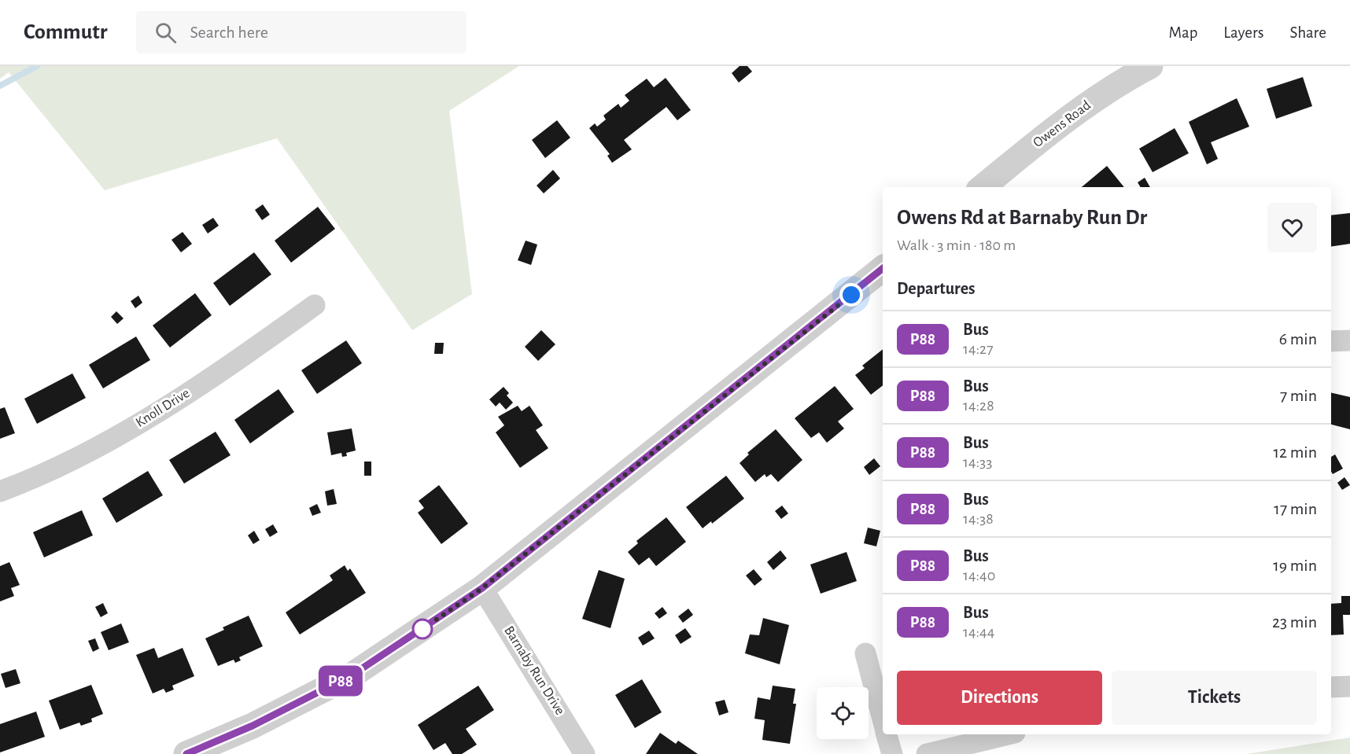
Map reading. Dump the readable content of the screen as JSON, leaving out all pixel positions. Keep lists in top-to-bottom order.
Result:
{
  "streets": {
    "street": ["Owens Road", "Knoll Drive", "Barnaby Run Drive"]
  },
  "lines": ["bus line P88"],
  "page": {
    "header": "Commutr",
    "search": "Search here",
    "nav": ["Map", "Layers", "Share"],
    "on_map": "P88",
    "heading": [
      ["Owens Rd at Barnaby Run Dr", "Walk · 3 min · 180 m"],
      "Departures"
    ],
    "list": [
      {
        "mark": "P88",
        "name": "Bus",
        "note": "14:27",
        "value": "6 min"
      },
      {
        "mark": "P88",
        "name": "Bus",
        "note": "14:28",
        "value": "7 min"
      },
      {
        "mark": "P88",
        "name": "Bus",
        "note": "14:33",
        "value": "12 min"
      },
      {
        "mark": "P88",
        "name": "Bus",
        "note": "14:38",
        "value": "17 min"
      },
      {
        "mark": "P88",
        "name": "Bus",
        "note": "14:40",
        "value": "19 min"
      },
      {
        "mark": "P88",
        "name": "Bus",
        "note": "14:44",
        "value": "23 min"
      }
    ],
    "buttons": ["Directions", "Tickets"]
  }
}
